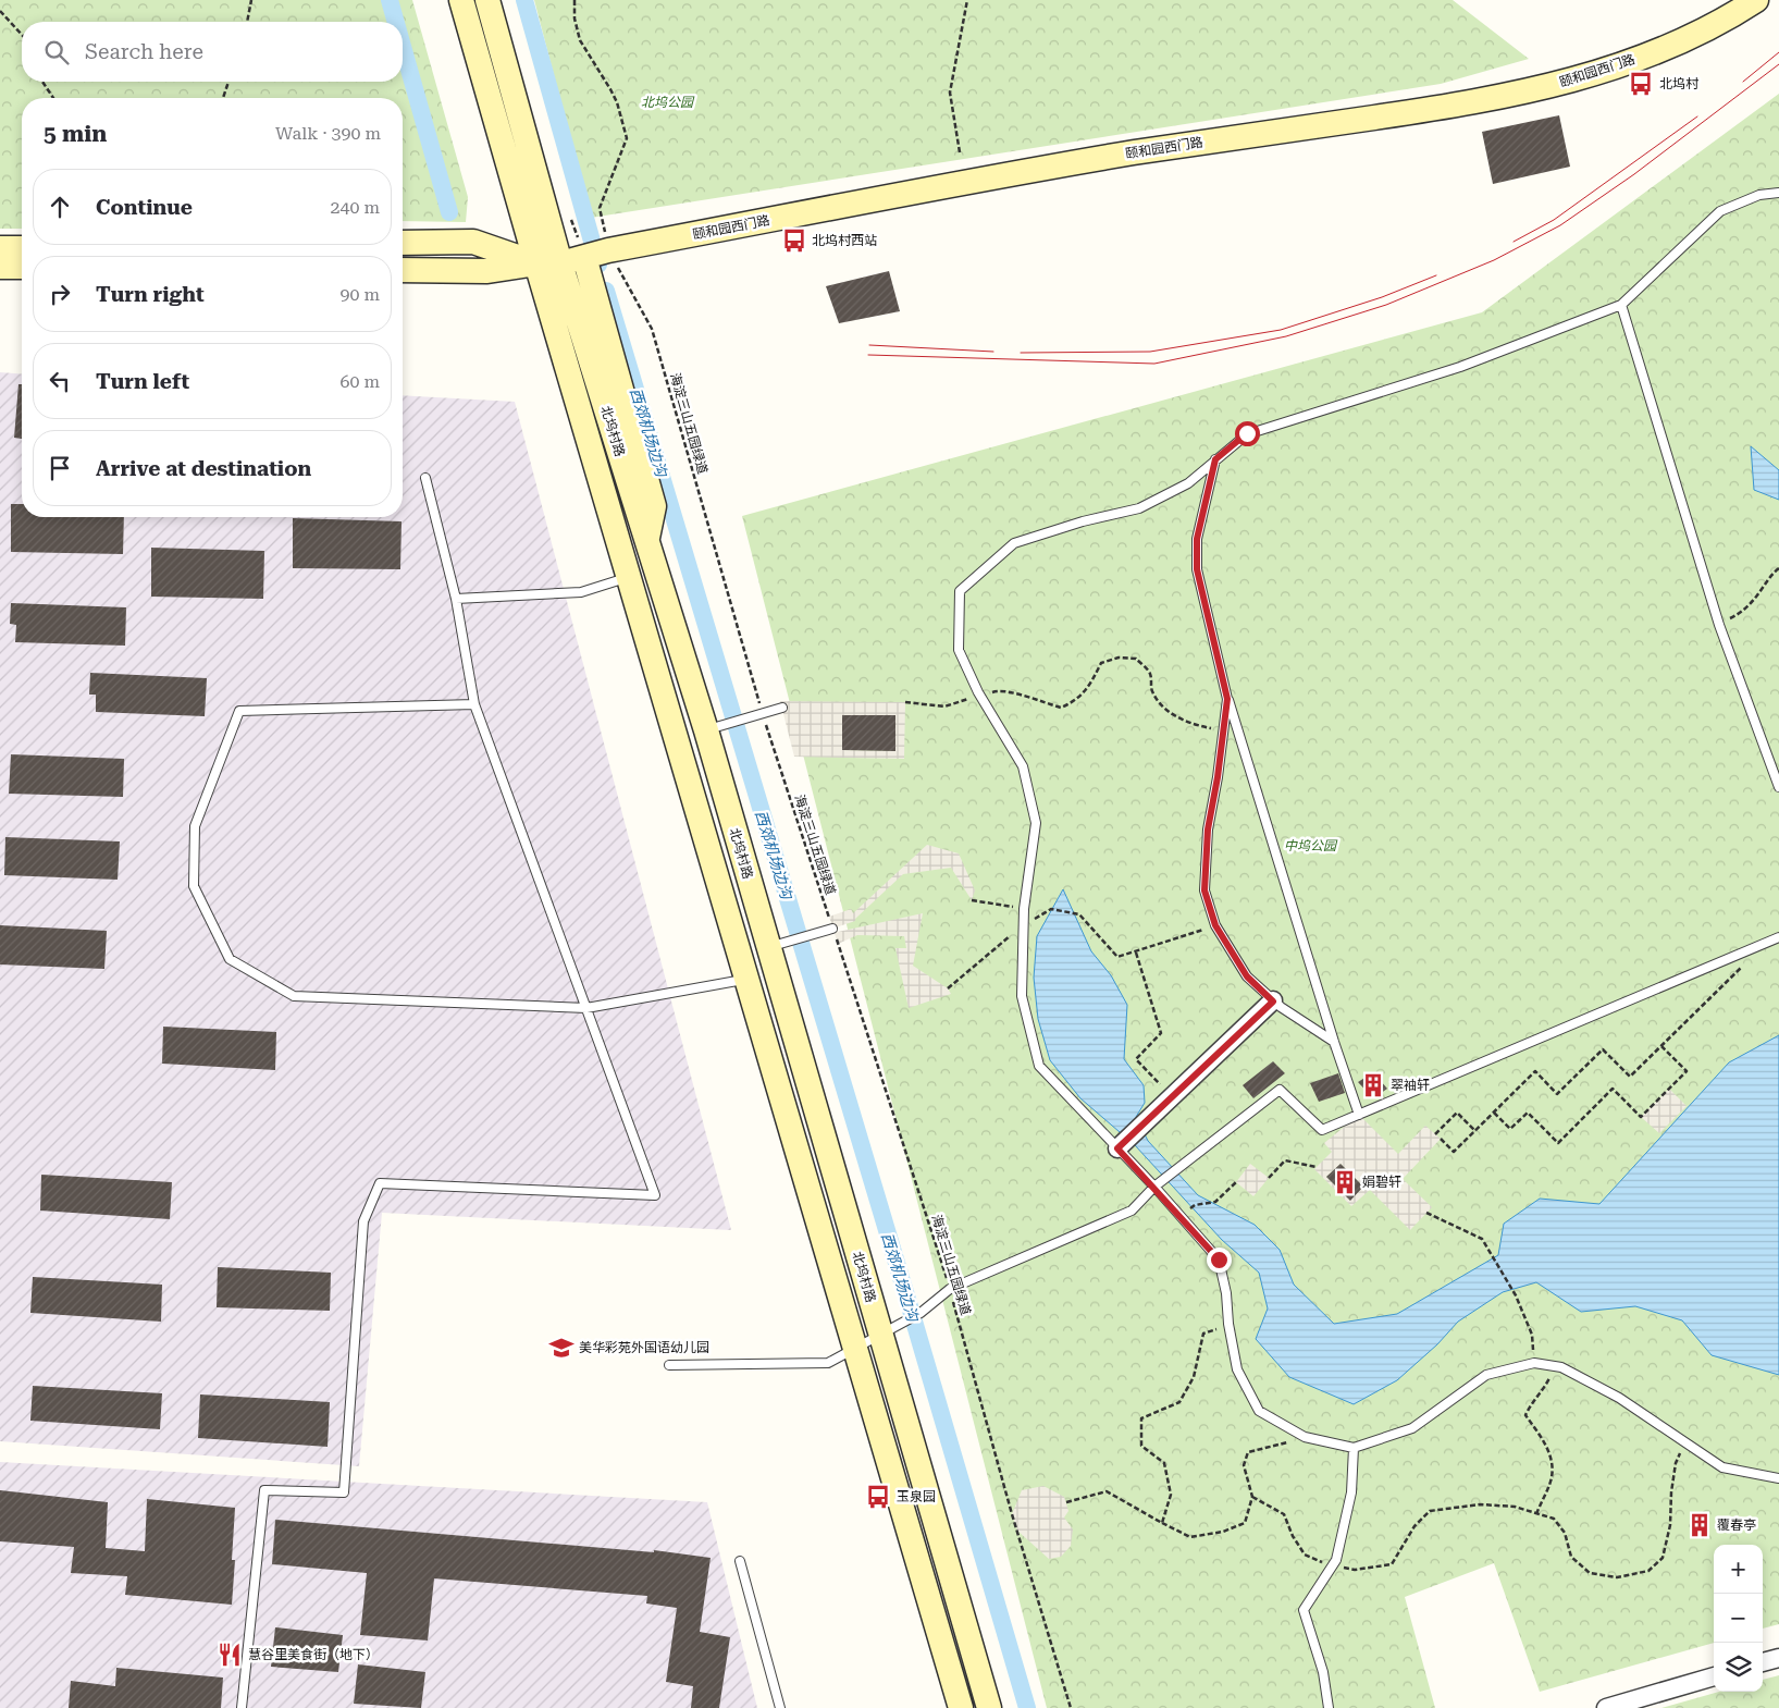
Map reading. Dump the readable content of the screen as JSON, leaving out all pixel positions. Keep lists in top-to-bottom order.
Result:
{
  "streets": {
    "main road": ["颐和园西门路", "北坞村路"],
    "path": ["海淀三山五园绿道"]
  },
  "crossings": [
    ["颐和园西门路", "海淀三山五园绿道"],
    ["颐和园西门路", "北坞村路"]
  ],
  "water": ["西郊机场边沟"],
  "parks": ["北坞公园", "中坞公园"],
  "places": {
    "bus stop": ["北坞村", "北坞村西站", "玉泉园"],
    "building": ["翠袖轩", "娟碧轩", "覆春亭"],
    "school or university": ["美华彩苑外国语幼儿园"],
    "restaurant": ["慧谷里美食街（地下）"]
  },
  "page": {
    "search": "Search here",
    "heading": ["5 min", "Walk · 390 m"],
    "list": [
      ["Continue", "240 m"],
      ["Turn right", "90 m"],
      ["Turn left", "60 m"],
      "Arrive at destination"
    ],
    "map_buttons": ["+", "−"]
  }
}
